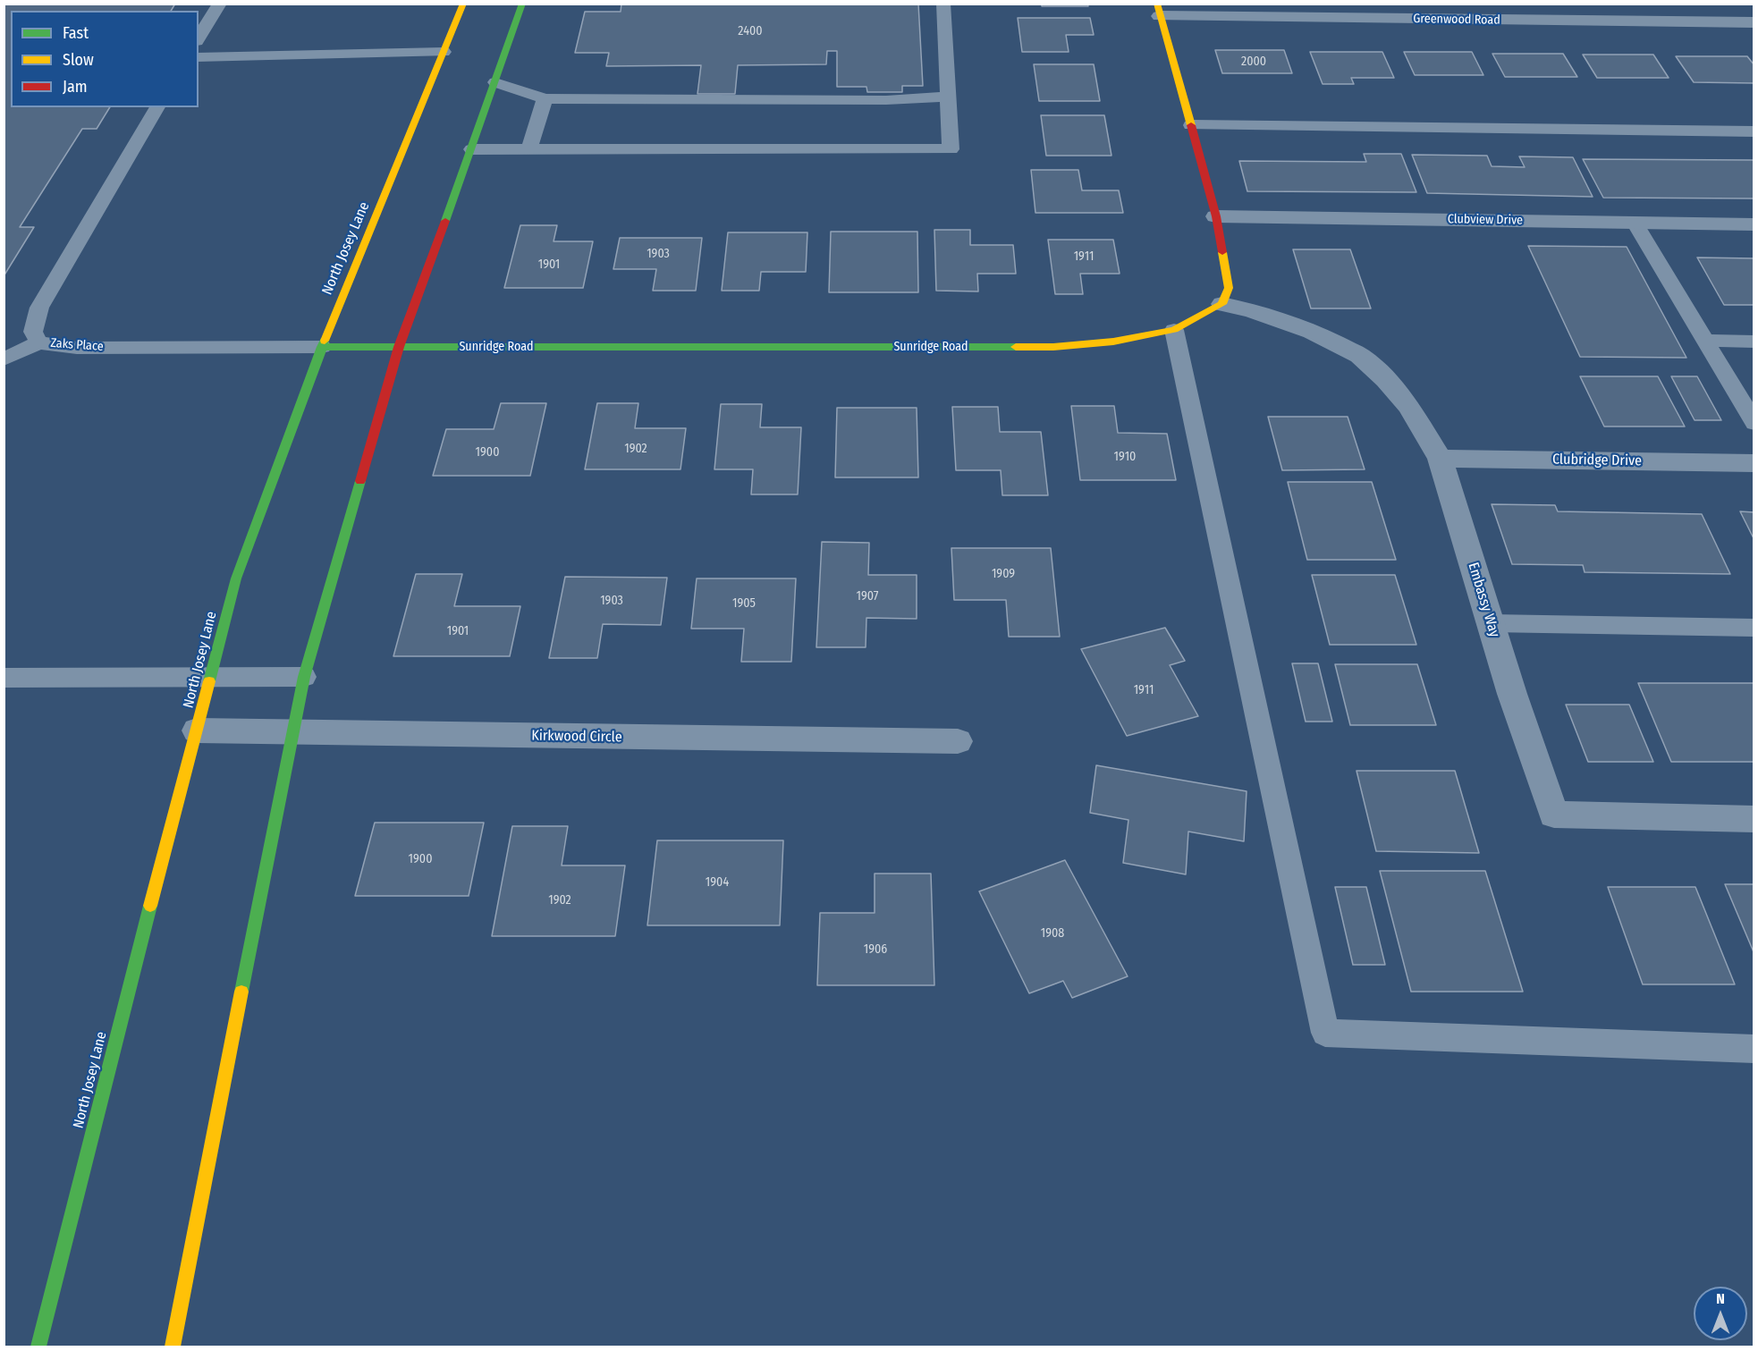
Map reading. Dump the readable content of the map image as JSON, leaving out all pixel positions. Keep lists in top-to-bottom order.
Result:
{
  "streets": {
    "main road": ["North Josey Lane", "Sunridge Road"],
    "street": [
      "Greenwood Road",
      "Clubview Drive",
      "Clubridge Drive",
      "Embassy Way",
      "Kirkwood Circle"
    ],
    "lane": ["Zaks Place"]
  },
  "crossings": [
    ["North Josey Lane", "Zaks Place"],
    ["North Josey Lane", "Sunridge Road"],
    ["North Josey Lane", "Kirkwood Circle"],
    ["Zaks Place", "Sunridge Road"],
    ["Sunridge Road", "Embassy Way"],
    ["Clubridge Drive", "Embassy Way"]
  ],
  "house_numbers": [
    "2400",
    "2000",
    "1903",
    "1911",
    "1901",
    "1902",
    "1900",
    "1910",
    "1909",
    "1907",
    "1903",
    "1905",
    "1901",
    "1911",
    "1900",
    "1904",
    "1902",
    "1908",
    "1906"
  ],
  "legend": ["Fast", "Slow", "Jam"],
  "north": "top"
}
